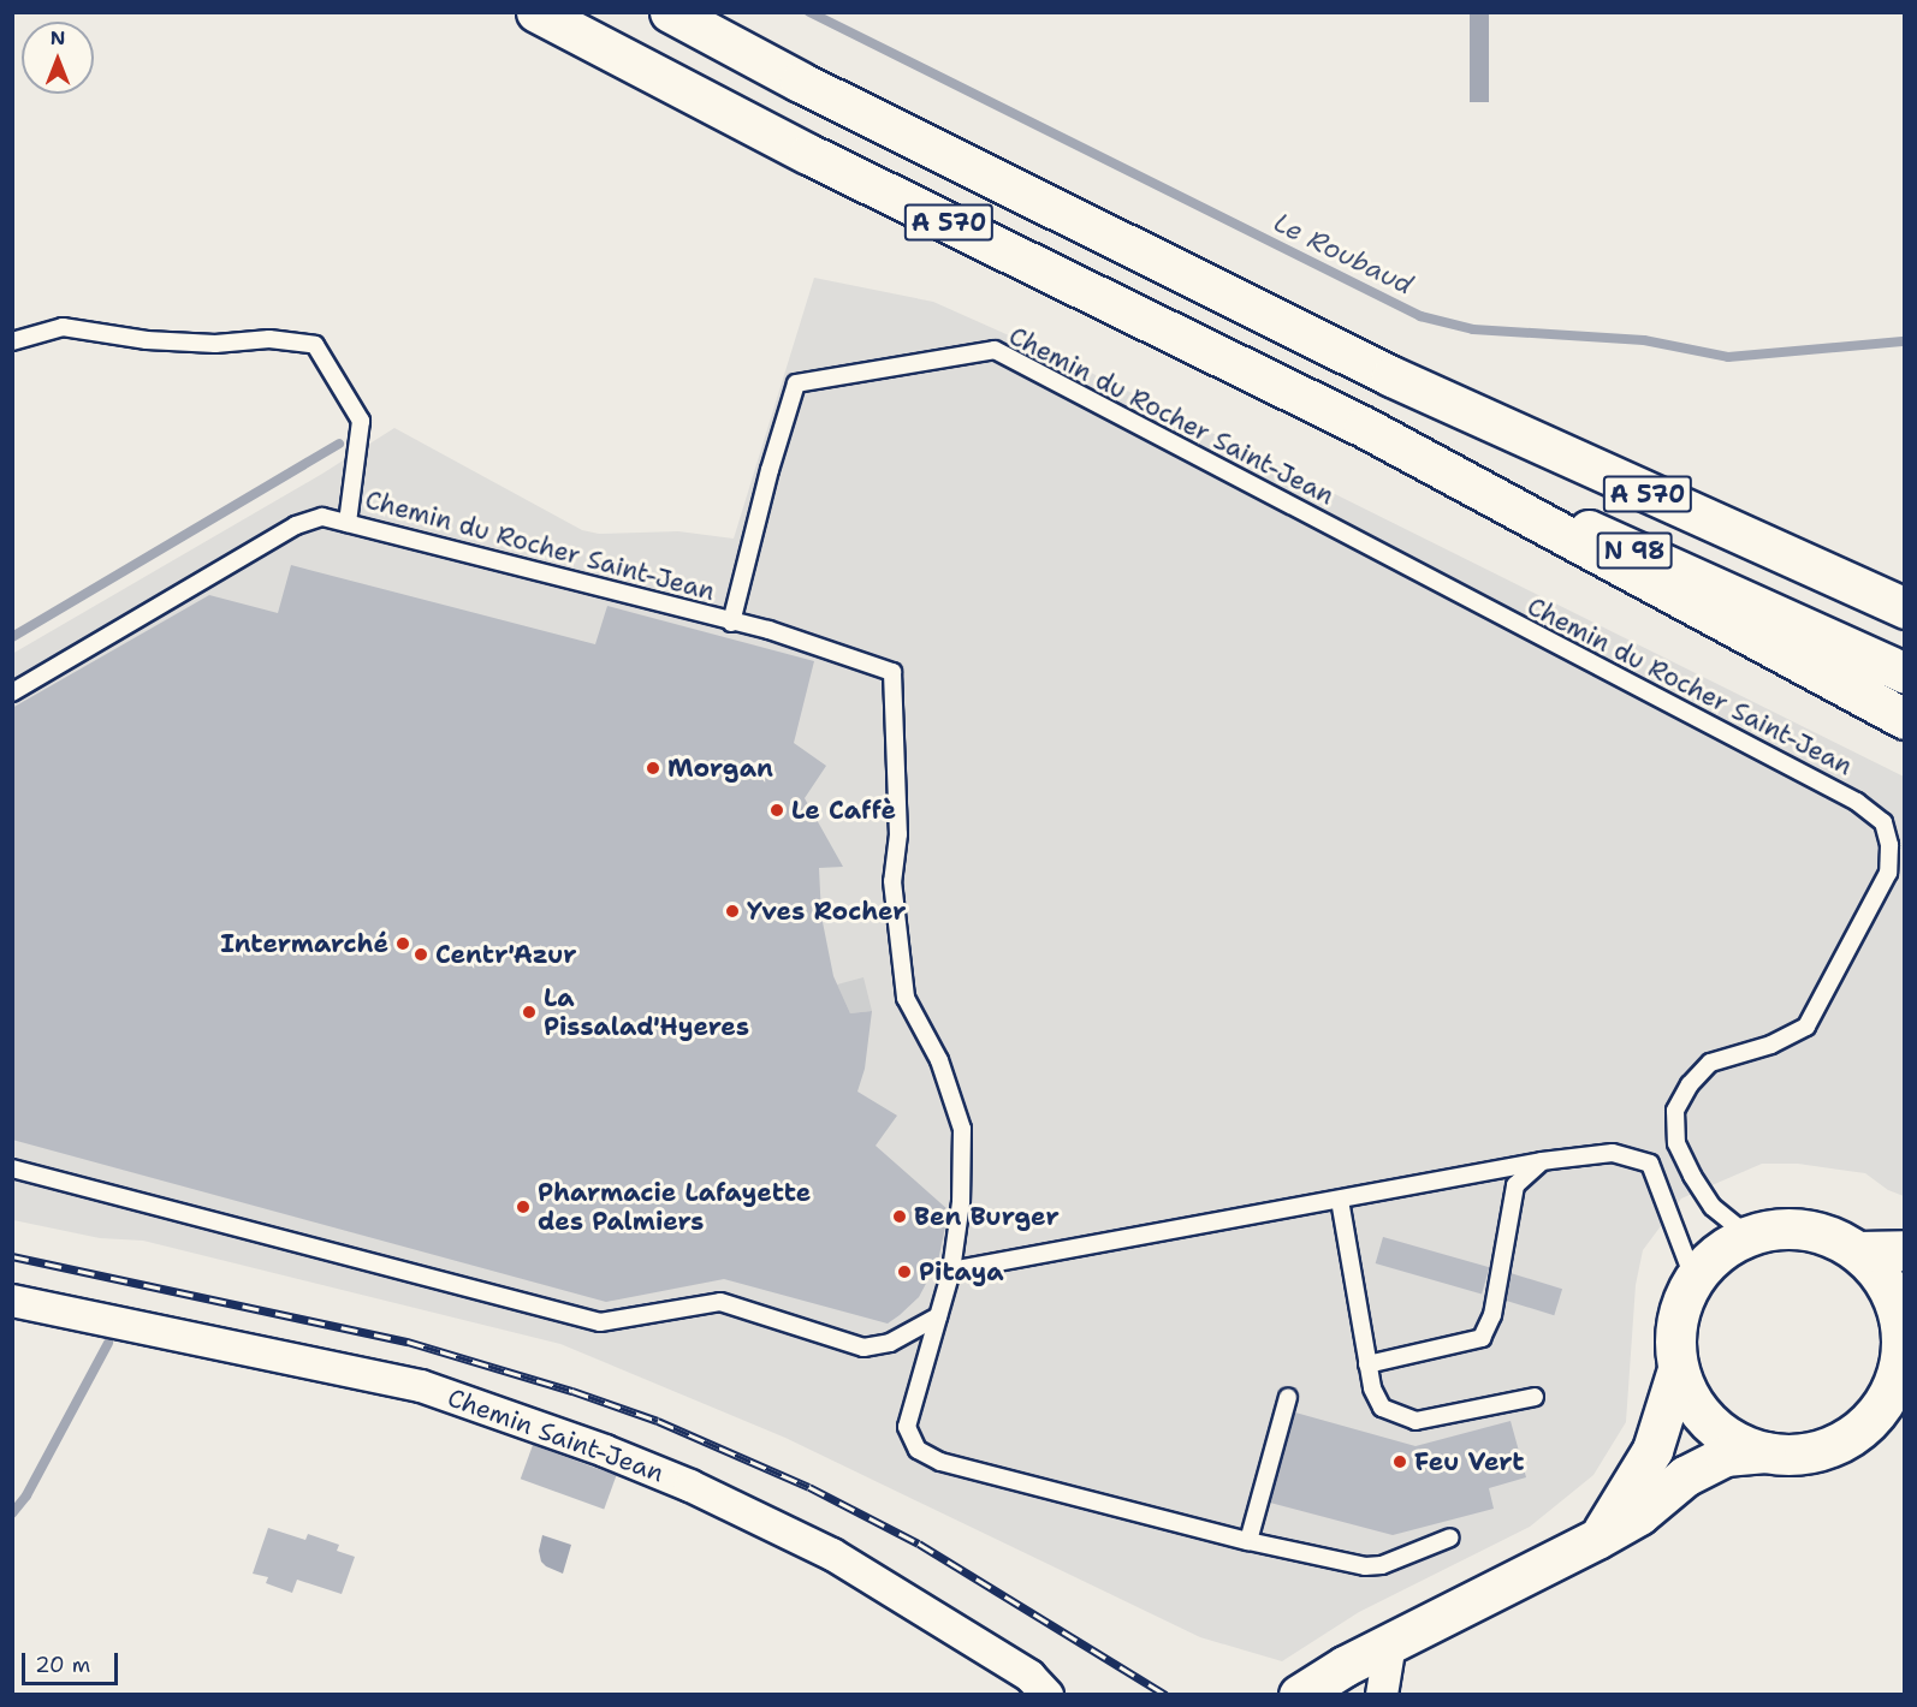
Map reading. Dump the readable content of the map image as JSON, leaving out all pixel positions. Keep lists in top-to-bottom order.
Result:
{
  "streets": {
    "main road": ["A 570", "N 98"],
    "street": ["Chemin Saint-Jean"],
    "lane": ["Chemin du Rocher Saint-Jean"]
  },
  "crossings": [
    ["A 570", "N 98"]
  ],
  "water": ["Le Roubaud"],
  "places": [
    "Morgan",
    "Le Caffè",
    "Yves Rocher",
    "Intermarché",
    "Centr'Azur",
    "La Pissalad'Hyeres",
    "Pharmacie Lafayette des Palmiers",
    "Ben Burger",
    "Pitaya",
    "Feu Vert"
  ],
  "scale_bar": "20 m",
  "north": "top"
}
